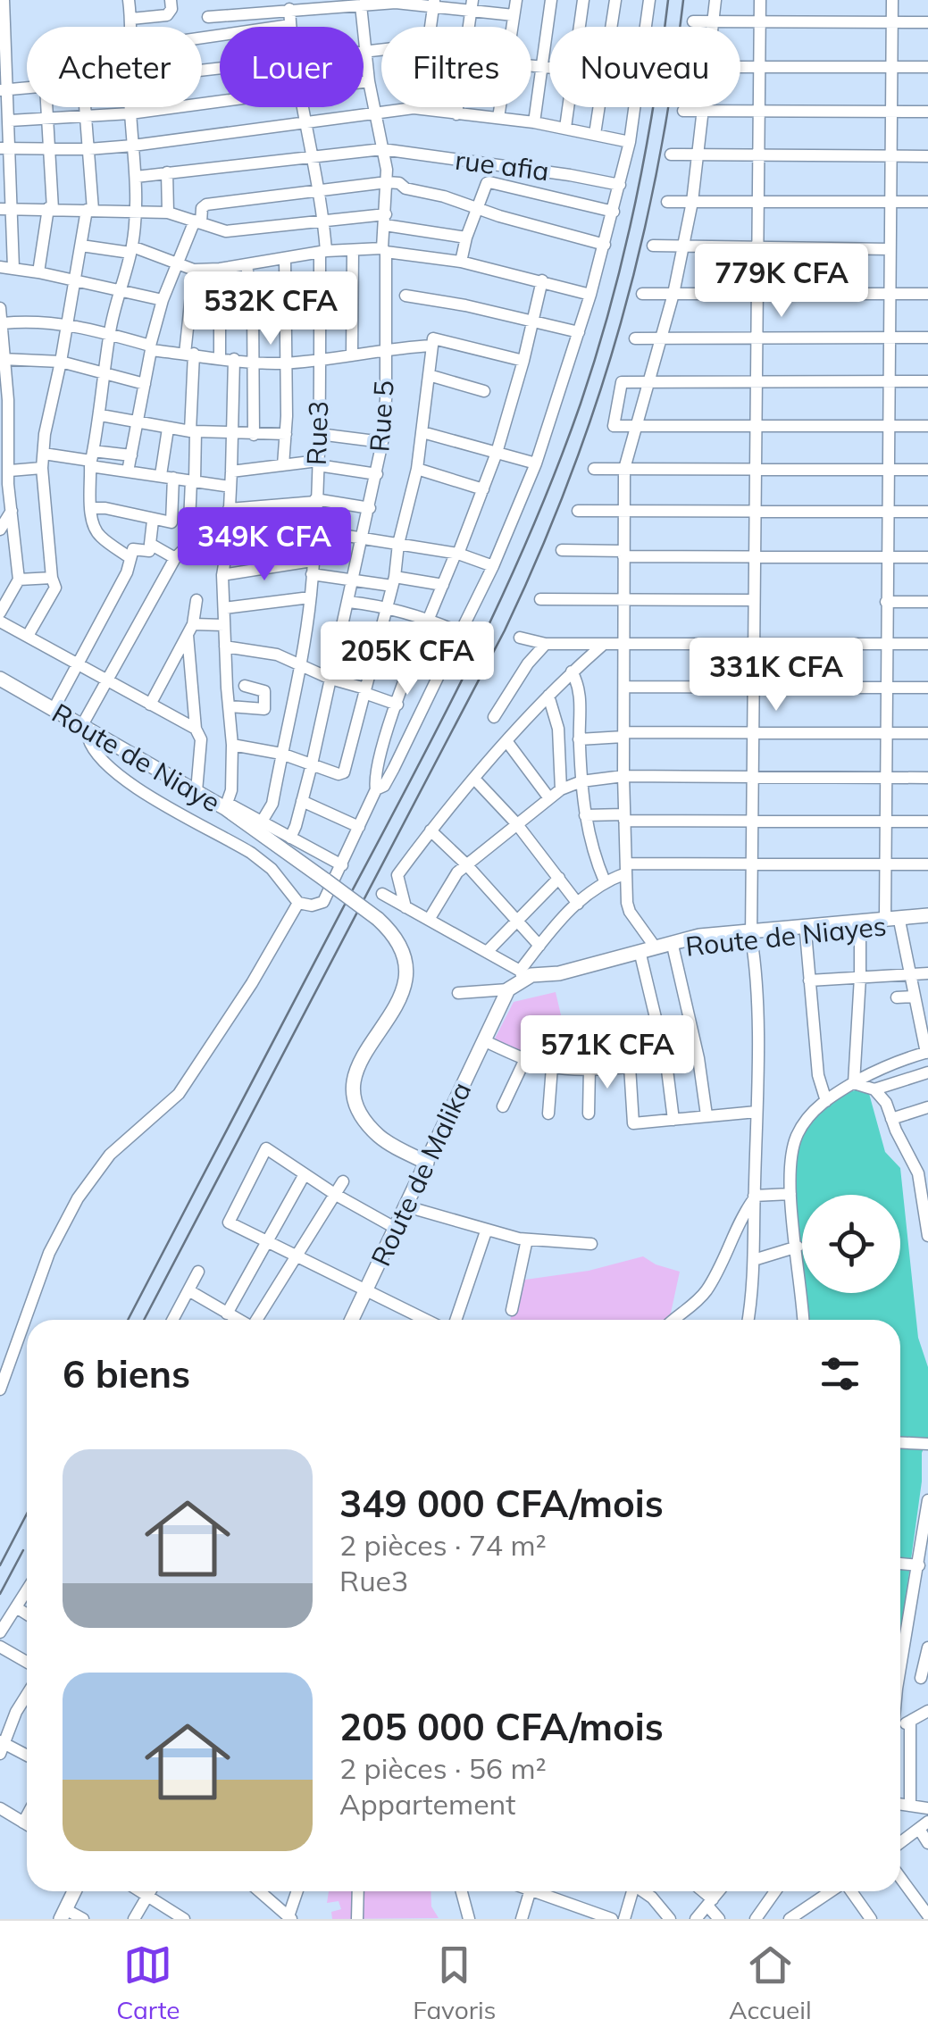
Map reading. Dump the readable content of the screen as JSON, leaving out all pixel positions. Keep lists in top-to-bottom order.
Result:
{
  "streets": {
    "main road": ["Route de Niaye", "Route de Niayes", "Route de Malika"],
    "street": ["rue afia", "Rue 5", "Rue3"]
  },
  "crossings": [
    ["rue afia", "Rue 5"],
    ["rue afia", "Rue3"]
  ],
  "page": {
    "chip": [
      "Acheter",
      "Louer",
      "Filtres",
      "Nouveau"
    ],
    "price": [
      "779K CFA",
      "532K CFA",
      "349K CFA",
      "205K CFA",
      "331K CFA",
      "571K CFA"
    ],
    "heading": "6 biens",
    "list": [
      {
        "name": "349 000 CFA/mois",
        "note": "2 pièces · 74 m² · Rue3"
      },
      {
        "name": "205 000 CFA/mois",
        "note": "2 pièces · 56 m² · Appartement"
      }
    ],
    "tabs": ["Carte", "Favoris", "Accueil"]
  }
}
